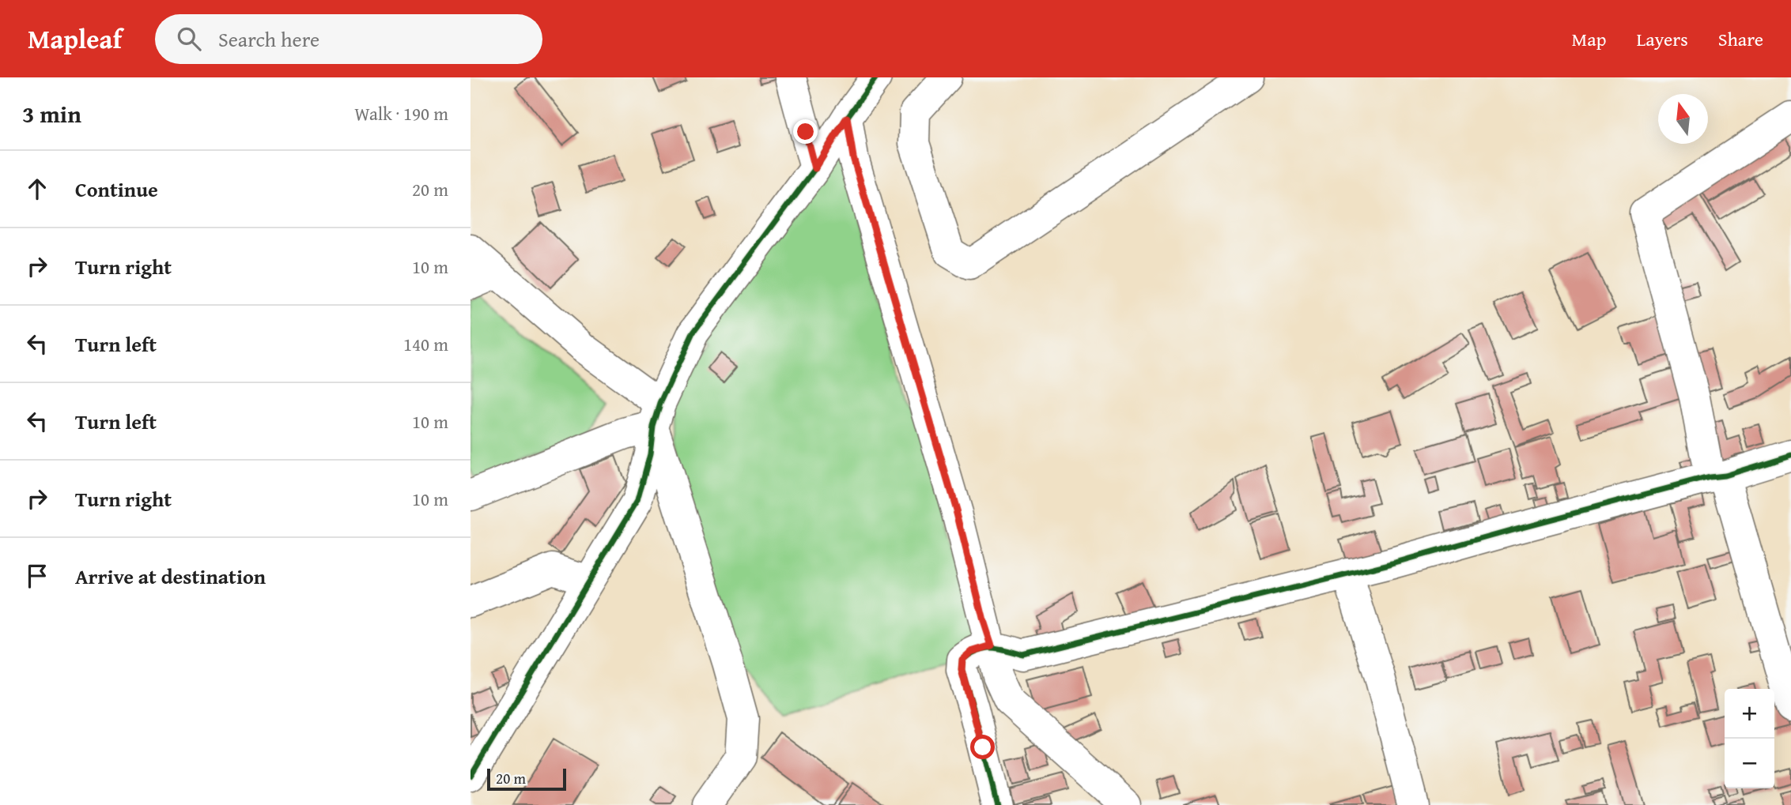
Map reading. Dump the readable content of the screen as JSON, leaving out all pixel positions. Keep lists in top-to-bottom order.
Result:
{
  "scale_bar": "20 m",
  "north": "top",
  "page": {
    "header": "Mapleaf",
    "search": "Search here",
    "nav": ["Map", "Layers", "Share"],
    "heading": ["3 min", "Walk · 190 m"],
    "list": [
      ["Continue", "20 m"],
      ["Turn right", "10 m"],
      ["Turn left", "140 m"],
      ["Turn left", "10 m"],
      ["Turn right", "10 m"],
      "Arrive at destination"
    ],
    "map_buttons": ["+", "−"],
    "scale": "20 m"
  }
}
